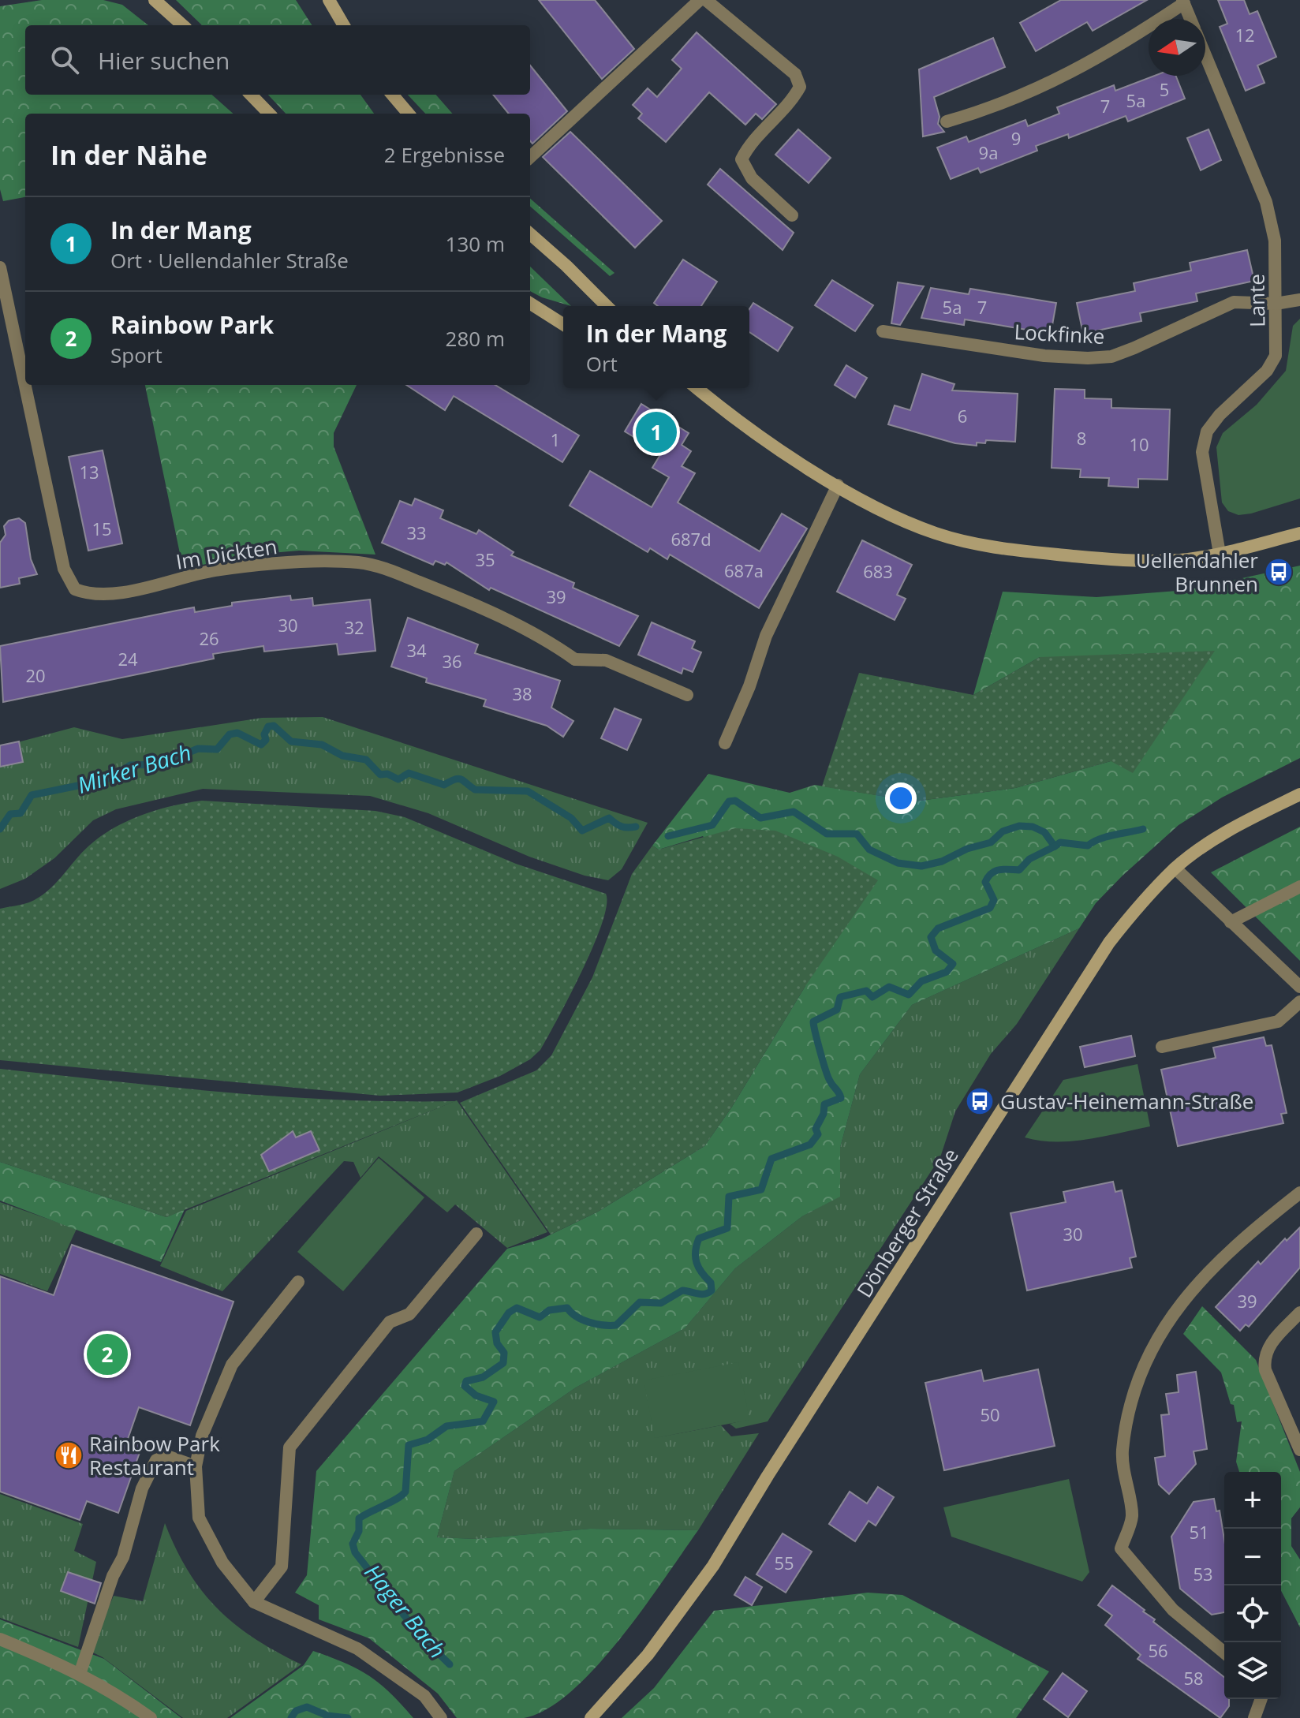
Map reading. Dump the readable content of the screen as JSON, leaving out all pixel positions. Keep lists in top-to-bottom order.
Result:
{
  "streets": {
    "street": [
      "Lante",
      "Lockfinke",
      "Im Dickten",
      "Dönberger Straße"
    ]
  },
  "crossings": [
    ["Lante", "Lockfinke"]
  ],
  "water": ["Mirker Bach", "Hager Bach"],
  "places": {
    "bus stop": ["Uellendahler Brunnen", "Gustav-Heinemann-Straße"],
    "restaurant": ["Rainbow Park Restaurant"]
  },
  "house_numbers": [
    "12",
    "5",
    "5a",
    "7",
    "9",
    "9a",
    "5a",
    "7",
    "6",
    "8",
    "1",
    "10",
    "13",
    "15",
    "33",
    "687d",
    "35",
    "687a",
    "683",
    "39",
    "30",
    "32",
    "26",
    "34",
    "24",
    "36",
    "20",
    "38",
    "30",
    "39",
    "50",
    "51",
    "55",
    "53",
    "56",
    "58"
  ],
  "north": "left",
  "page": {
    "search": "Hier suchen",
    "heading": ["In der Nähe", "2 Ergebnisse"],
    "list": [
      {
        "mark": "1",
        "name": "In der Mang",
        "note": "Ort · Uellendahler Straße",
        "value": "130 m"
      },
      {
        "mark": "2",
        "name": "Rainbow Park",
        "note": "Sport",
        "value": "280 m"
      }
    ],
    "popup": ["In der Mang", "Ort"],
    "pins": ["1", "2"],
    "map_buttons": ["+", "−"]
  }
}
